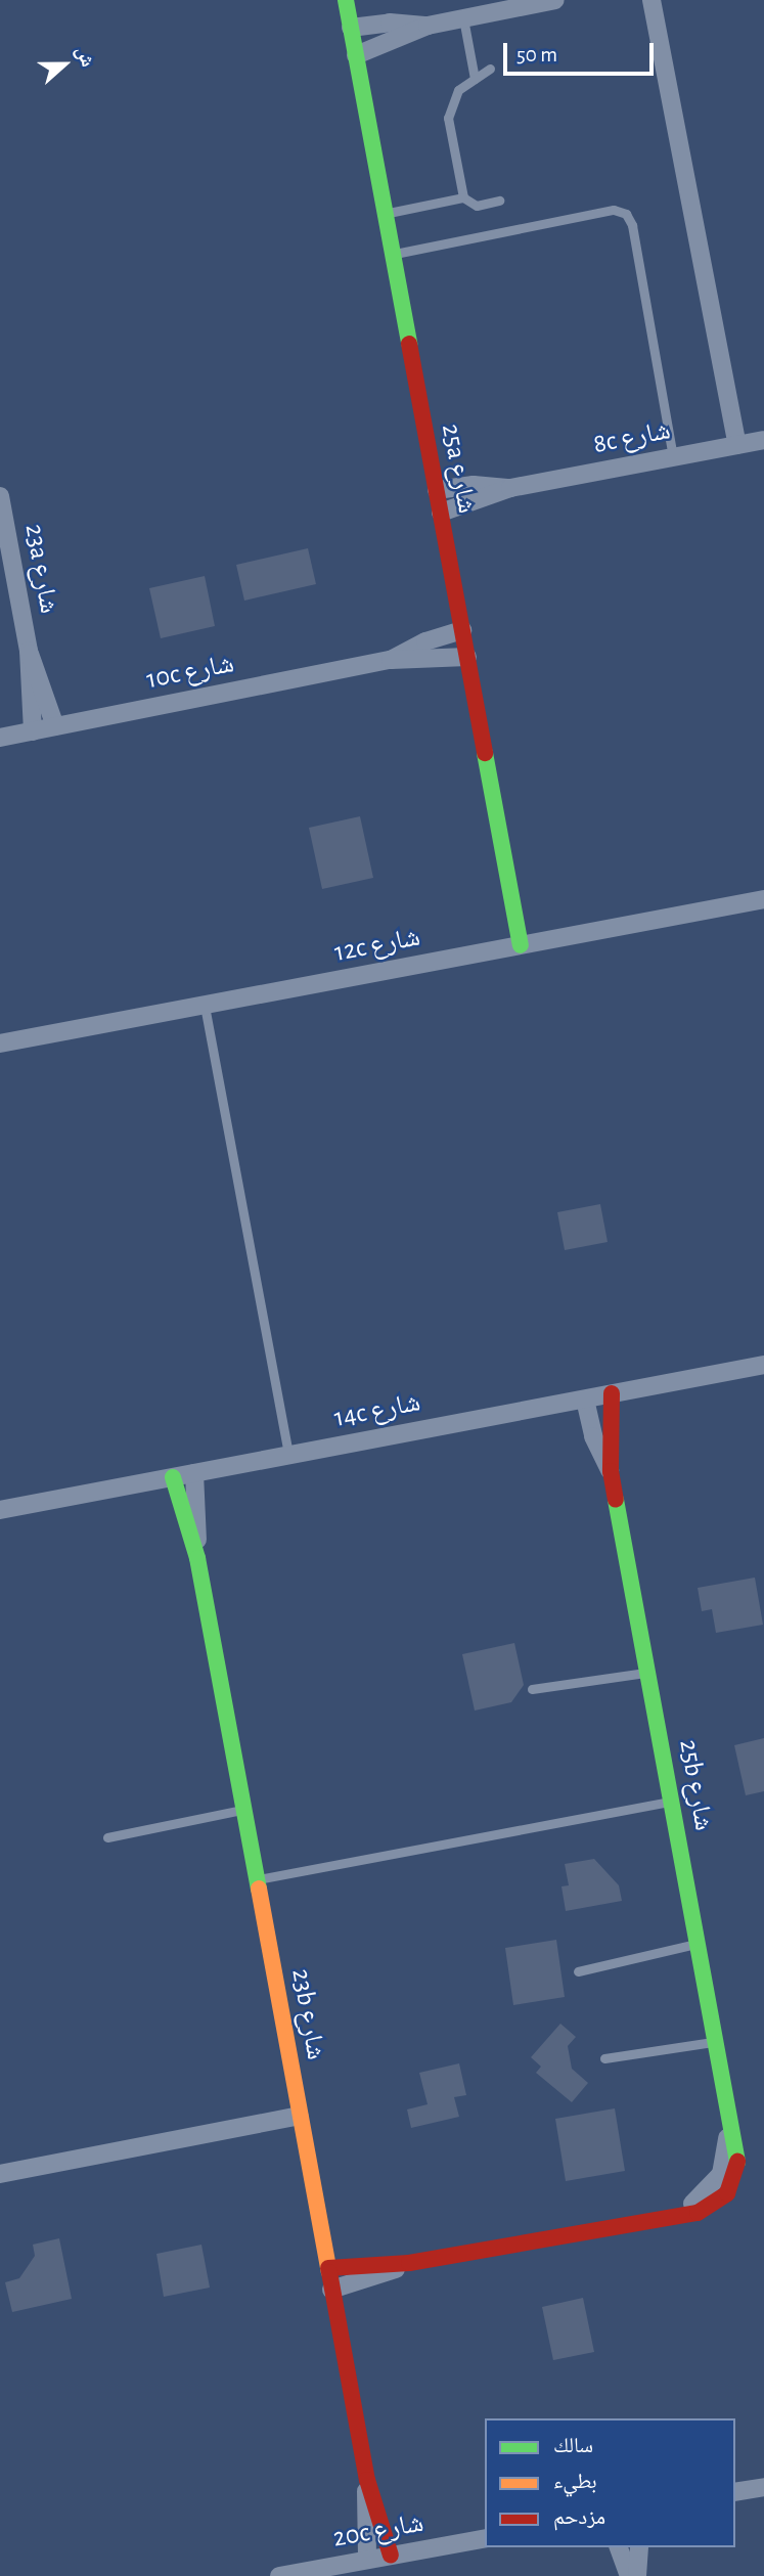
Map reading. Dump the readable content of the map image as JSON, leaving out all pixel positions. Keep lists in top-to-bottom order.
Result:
{
  "streets": {
    "street": [
      "8c شارع",
      "25a شارع",
      "23a شارع",
      "10c شارع",
      "12c شارع",
      "14c شارع",
      "25b شارع",
      "23b شارع",
      "20c شارع"
    ]
  },
  "crossings": [
    ["8c شارع", "25a شارع"],
    ["25a شارع", "10c شارع"],
    ["25a شارع", "12c شارع"],
    ["23a شارع", "10c شارع"],
    ["14c شارع", "25b شارع"],
    ["14c شارع", "23b شارع"],
    ["25b شارع", "23b شارع"],
    ["23b شارع", "20c شارع"]
  ],
  "legend": ["سالك", "بطيء", "مزدحم"],
  "scale_bar": "50 m",
  "north": "right"
}
